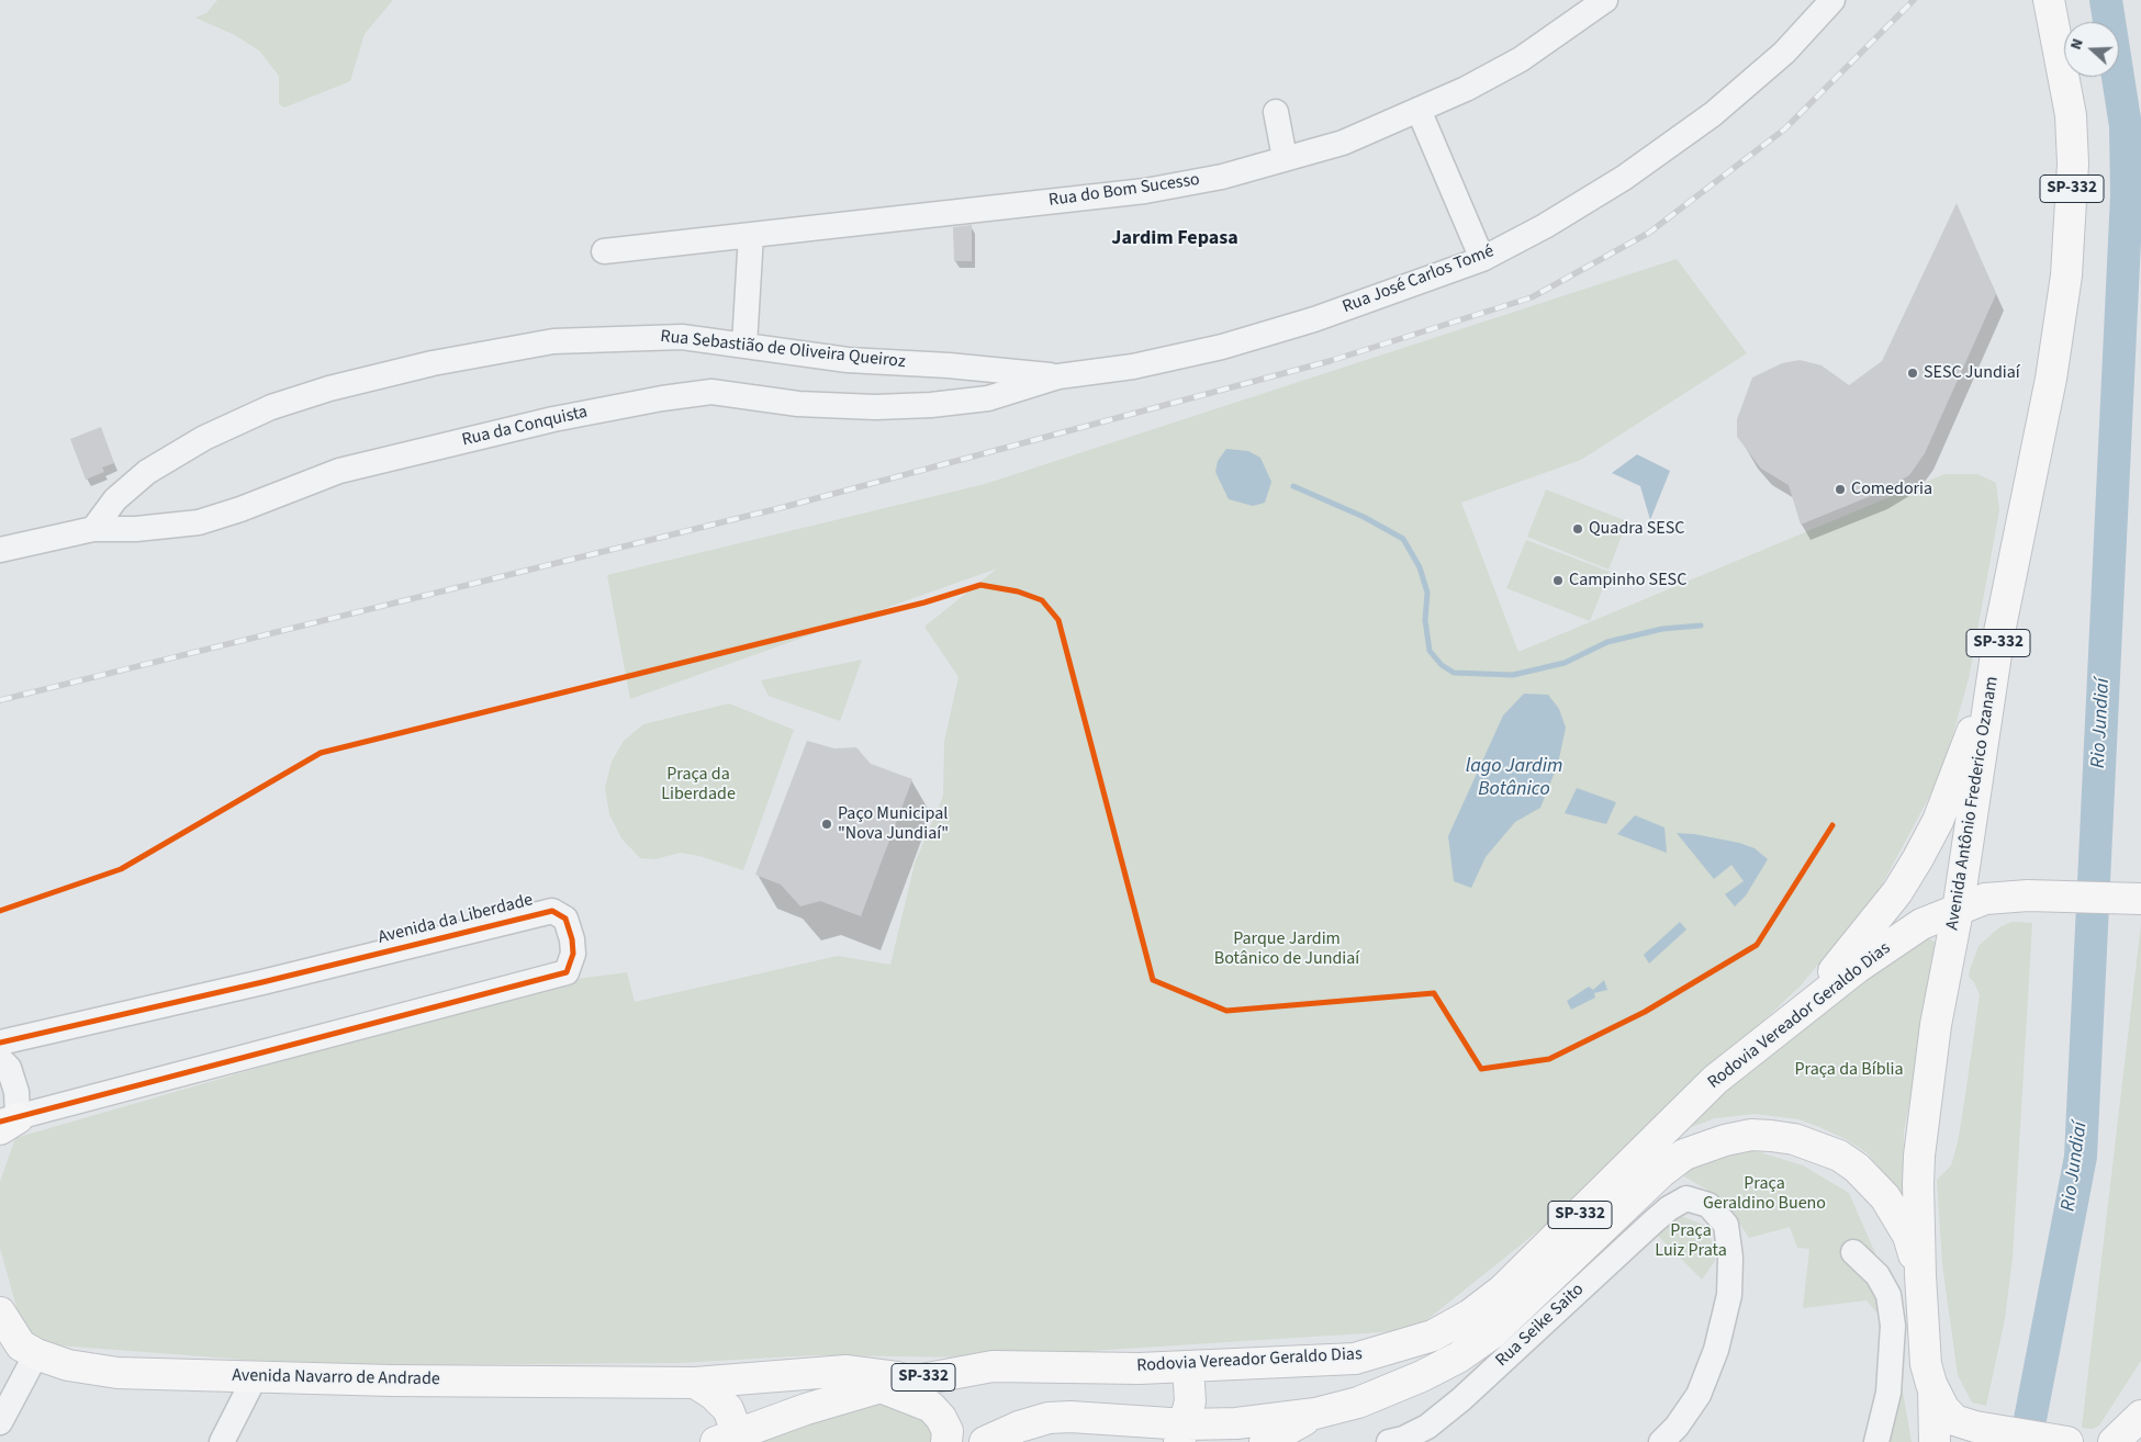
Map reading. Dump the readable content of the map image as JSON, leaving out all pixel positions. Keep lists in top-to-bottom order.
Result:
{
  "streets": {
    "main road": [
      "SP-332",
      "Avenida Antônio Frederico Ozanam",
      "Rodovia Vereador Geraldo Dias",
      "Avenida Navarro de Andrade"
    ],
    "street": [
      "Rua do Bom Sucesso",
      "Rua José Carlos Tomé",
      "Rua Sebastião de Oliveira Queiroz",
      "Rua da Conquista",
      "Avenida da Liberdade",
      "Rua Seike Saito"
    ]
  },
  "crossings": [
    ["SP-332", "Avenida Antônio Frederico Ozanam"],
    ["Rua José Carlos Tomé", "Rua Sebastião de Oliveira Queiroz"],
    ["Rua José Carlos Tomé", "Rua da Conquista"],
    ["Rua Sebastião de Oliveira Queiroz", "Rua da Conquista"],
    ["Avenida Antônio Frederico Ozanam", "Rodovia Vereador Geraldo Dias"],
    ["Rodovia Vereador Geraldo Dias", "Avenida Navarro de Andrade"]
  ],
  "districts": ["Jardim Fepasa"],
  "water": ["Rio Jundiaí", "lago Jardim Botânico"],
  "parks": [
    "Praça da Liberdade",
    "Parque Jardim Botânico de Jundiaí",
    "Praça da Bíblia",
    "Praça Geraldino Bueno",
    "Praça Luiz Prata"
  ],
  "places": [
    "SESC Jundiaí",
    "Comedoria",
    "Quadra SESC",
    "Campinho SESC",
    "Paço Municipal \"Nova Jundiaí\""
  ],
  "north": "left"
}
